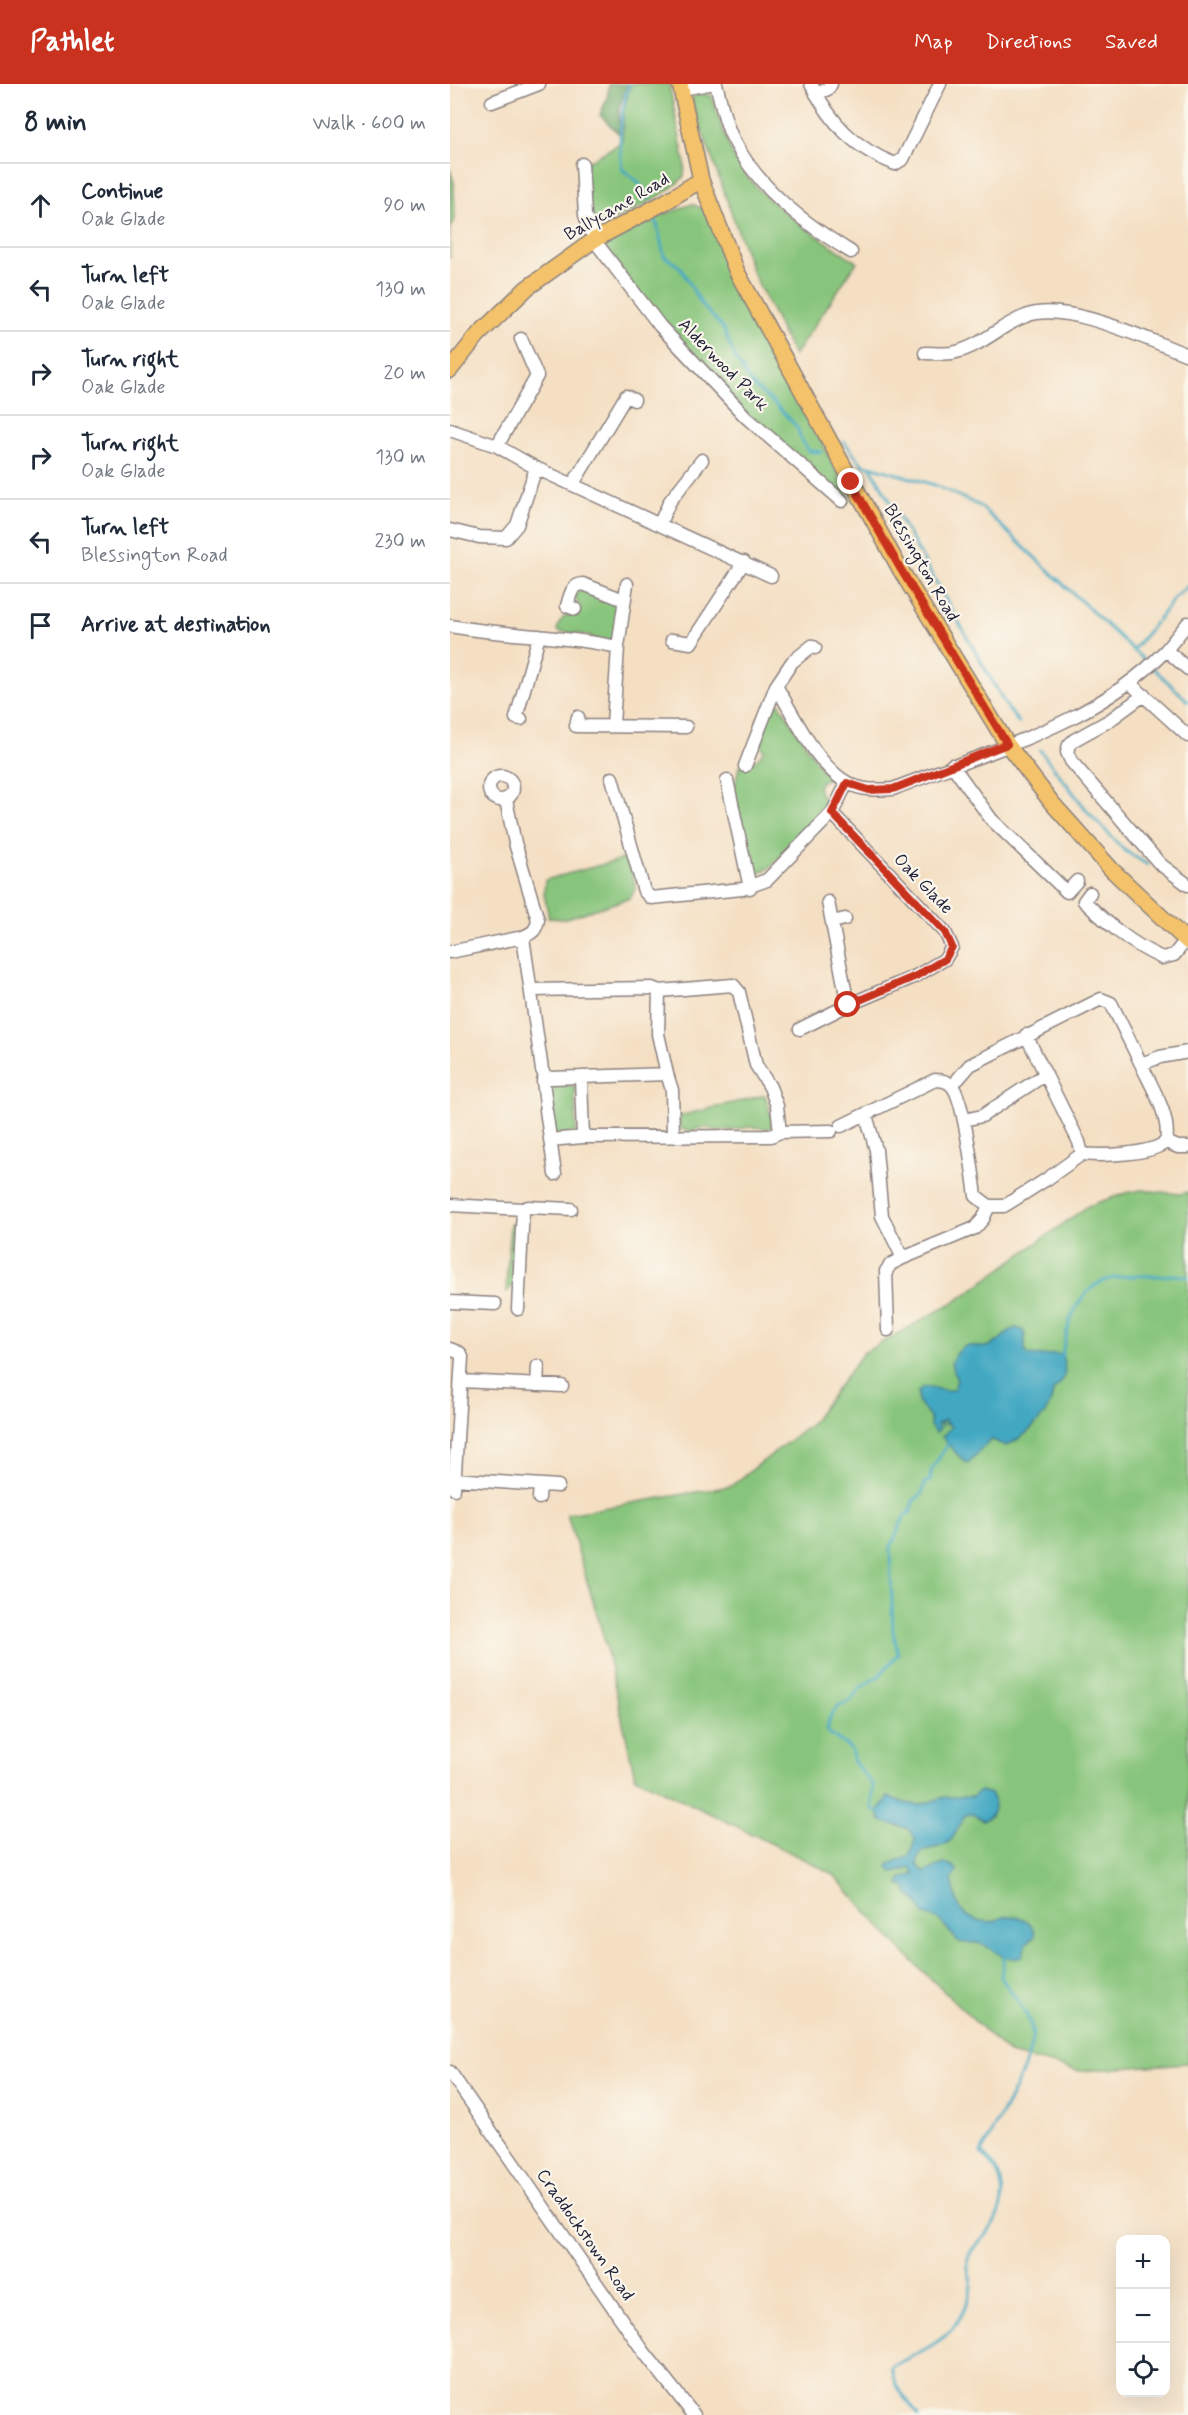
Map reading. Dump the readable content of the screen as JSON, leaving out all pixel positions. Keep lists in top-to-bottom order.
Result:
{
  "streets": {
    "main road": ["Ballycane Road", "Blessington Road"],
    "street": ["Alderwood Park", "Oak Glade", "Craddockstown Road"]
  },
  "crossings": [
    ["Ballycane Road", "Alderwood Park"],
    ["Ballycane Road", "Blessington Road"]
  ],
  "page": {
    "header": "Pathlet",
    "nav": ["Map", "Directions", "Saved"],
    "heading": ["8 min", "Walk · 600 m"],
    "list": [
      ["Continue", "Oak Glade", "90 m"],
      ["Turn left", "Oak Glade", "130 m"],
      ["Turn right", "Oak Glade", "20 m"],
      ["Turn right", "Oak Glade", "130 m"],
      ["Turn left", "Blessington Road", "230 m"],
      "Arrive at destination"
    ],
    "map_buttons": ["+", "−"]
  }
}
